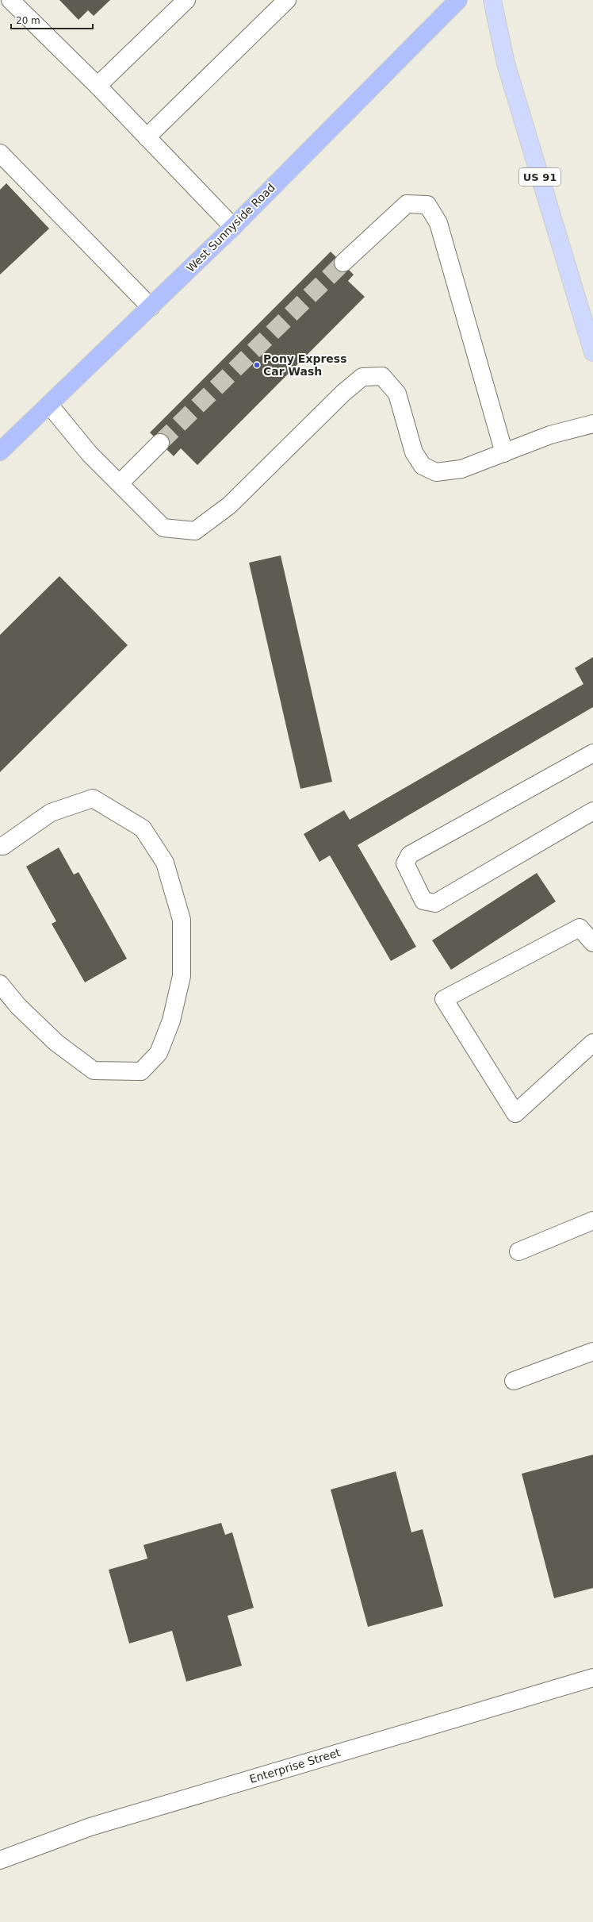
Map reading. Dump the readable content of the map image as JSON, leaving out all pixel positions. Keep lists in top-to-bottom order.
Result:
{
  "streets": {
    "highway": ["West Sunnyside Road"],
    "main road": ["US 91"],
    "street": ["Enterprise Street"]
  },
  "places": ["Pony Express Car Wash"],
  "scale_bar": "20 m"
}
